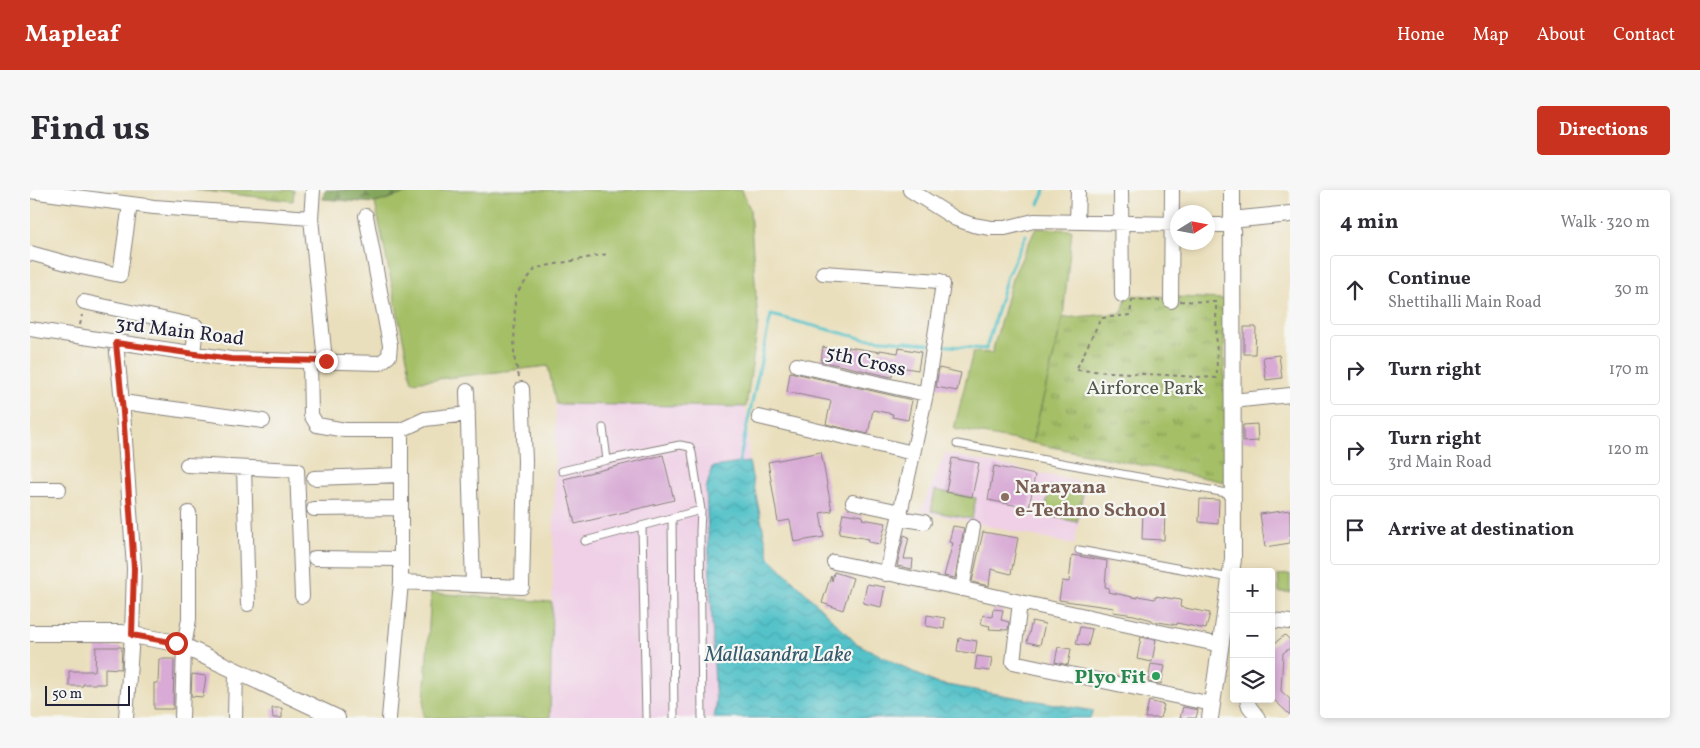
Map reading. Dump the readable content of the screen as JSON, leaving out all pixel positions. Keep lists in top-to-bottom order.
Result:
{
  "streets": {
    "street": ["3rd Main Road", "5th Cross"]
  },
  "water": ["Mallasandra Lake"],
  "parks": ["Airforce Park"],
  "places": ["Narayana e-Techno School", "Plyo Fit"],
  "scale_bar": "50 m",
  "north": "right",
  "page": {
    "header": "Mapleaf",
    "nav": [
      "Home",
      "Map",
      "About",
      "Contact"
    ],
    "title": "Find us",
    "buttons": "Directions",
    "heading": ["4 min", "Walk · 320 m"],
    "list": [
      ["Continue", "Shettihalli Main Road", "30 m"],
      ["Turn right", "170 m"],
      ["Turn right", "3rd Main Road", "120 m"],
      "Arrive at destination"
    ],
    "map_buttons": ["+", "−"],
    "scale": "50 m"
  }
}
